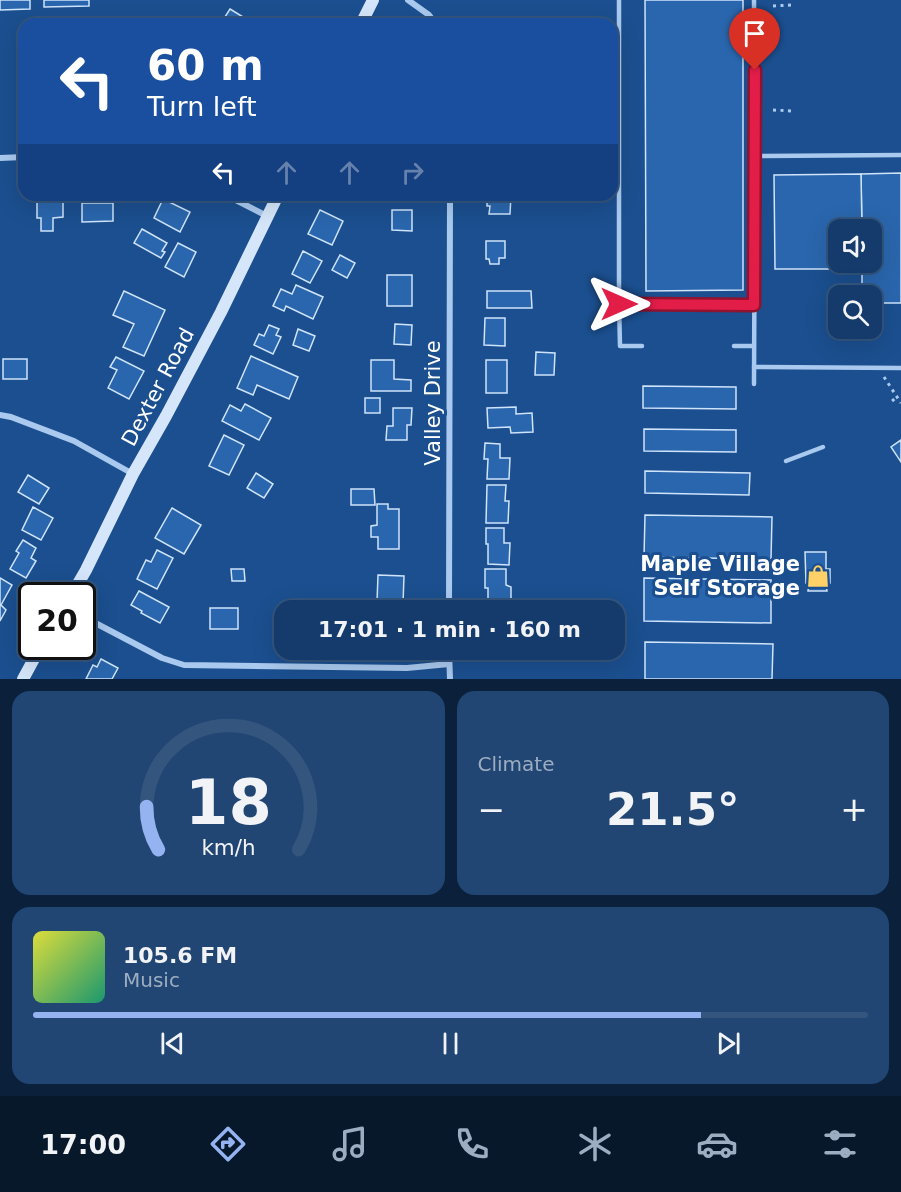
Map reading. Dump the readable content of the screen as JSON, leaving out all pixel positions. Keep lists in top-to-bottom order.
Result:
{
  "streets": {
    "main road": ["Dexter Road"],
    "street": ["Valley Drive"]
  },
  "places": {
    "shop": ["Maple Village Self Storage"]
  },
  "page": {
    "turn": ["60 m", "Turn left"],
    "limit": "20",
    "trip": "17:01 · 1 min · 160 m",
    "tile": "Climate",
    "heat": ["−", "21.5°", "+"],
    "song": ["105.6 FM", "Music"],
    "tabs": "17:00",
    "gauge": ["18", "km/h"]
  }
}
